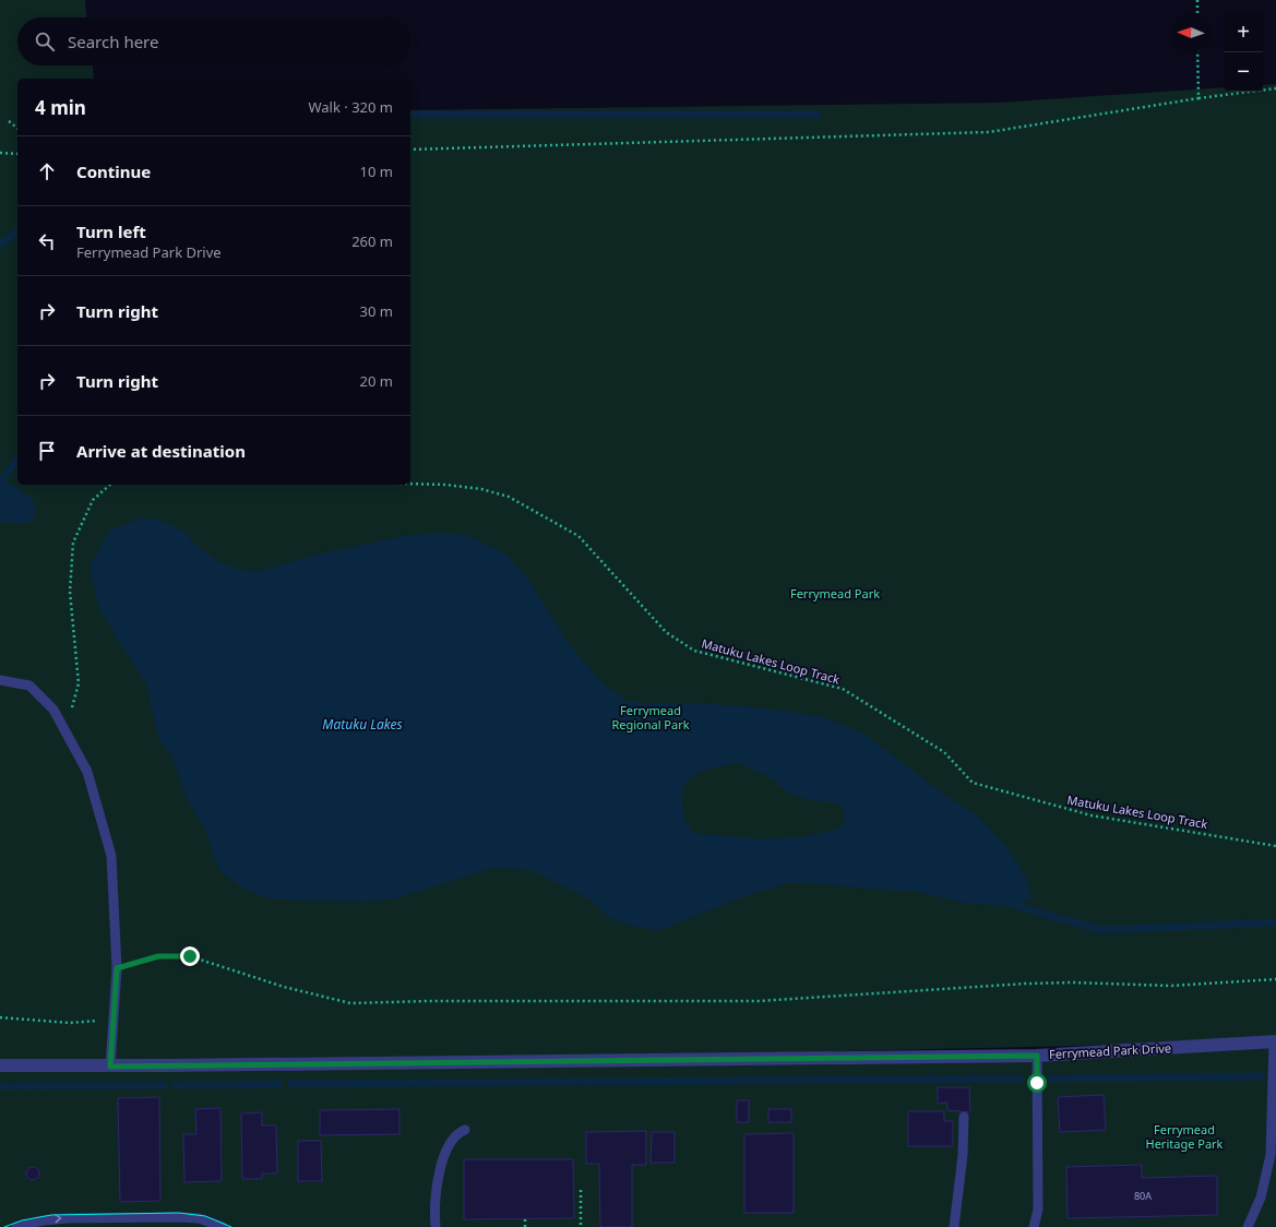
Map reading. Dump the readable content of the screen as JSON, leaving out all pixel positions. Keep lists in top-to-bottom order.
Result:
{
  "streets": {
    "street": ["Ferrymead Park Drive"],
    "path": ["Matuku Lakes Loop Track"]
  },
  "water": ["Matuku Lakes"],
  "parks": ["Ferrymead Park", "Ferrymead Regional Park", "Ferrymead Heritage Park"],
  "house_numbers": ["80A"],
  "north": "left",
  "page": {
    "map_buttons": ["+", "−"],
    "search": "Search here",
    "heading": ["4 min", "Walk · 320 m"],
    "list": [
      ["Continue", "10 m"],
      ["Turn left", "Ferrymead Park Drive", "260 m"],
      ["Turn right", "30 m"],
      ["Turn right", "20 m"],
      "Arrive at destination"
    ]
  }
}
